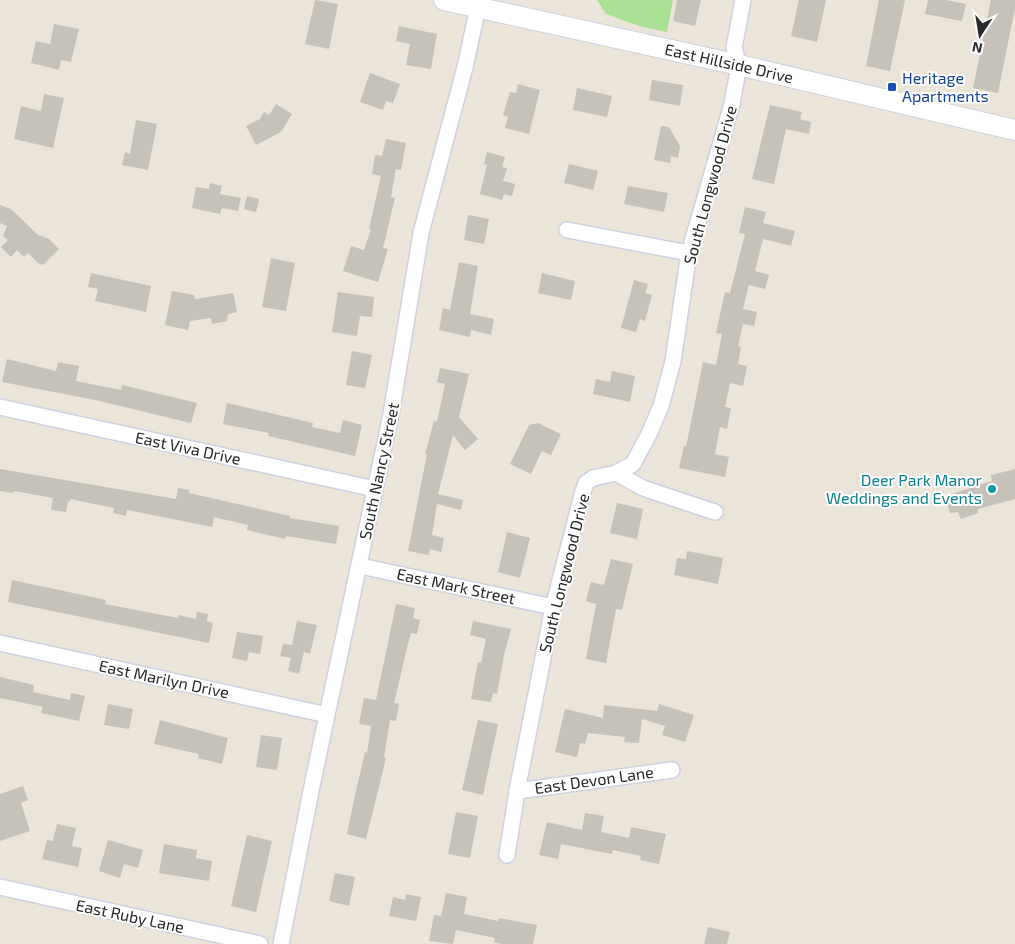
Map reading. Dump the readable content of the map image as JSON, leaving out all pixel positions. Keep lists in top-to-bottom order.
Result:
{
  "streets": {
    "main road": ["East Hillside Drive"],
    "street": [
      "South Longwood Drive",
      "East Viva Drive",
      "South Nancy Street",
      "East Mark Street",
      "East Marilyn Drive",
      "East Devon Lane",
      "East Ruby Lane"
    ]
  },
  "crossings": [
    ["East Hillside Drive", "South Longwood Drive"],
    ["East Hillside Drive", "South Nancy Street"],
    ["South Longwood Drive", "East Mark Street"],
    ["South Longwood Drive", "East Devon Lane"],
    ["East Viva Drive", "South Nancy Street"],
    ["South Nancy Street", "East Mark Street"],
    ["South Nancy Street", "East Marilyn Drive"]
  ],
  "places": {
    "transit": ["Heritage Apartments"],
    "other": ["Deer Park Manor Weddings and Events"]
  },
  "north": "bottom"
}
